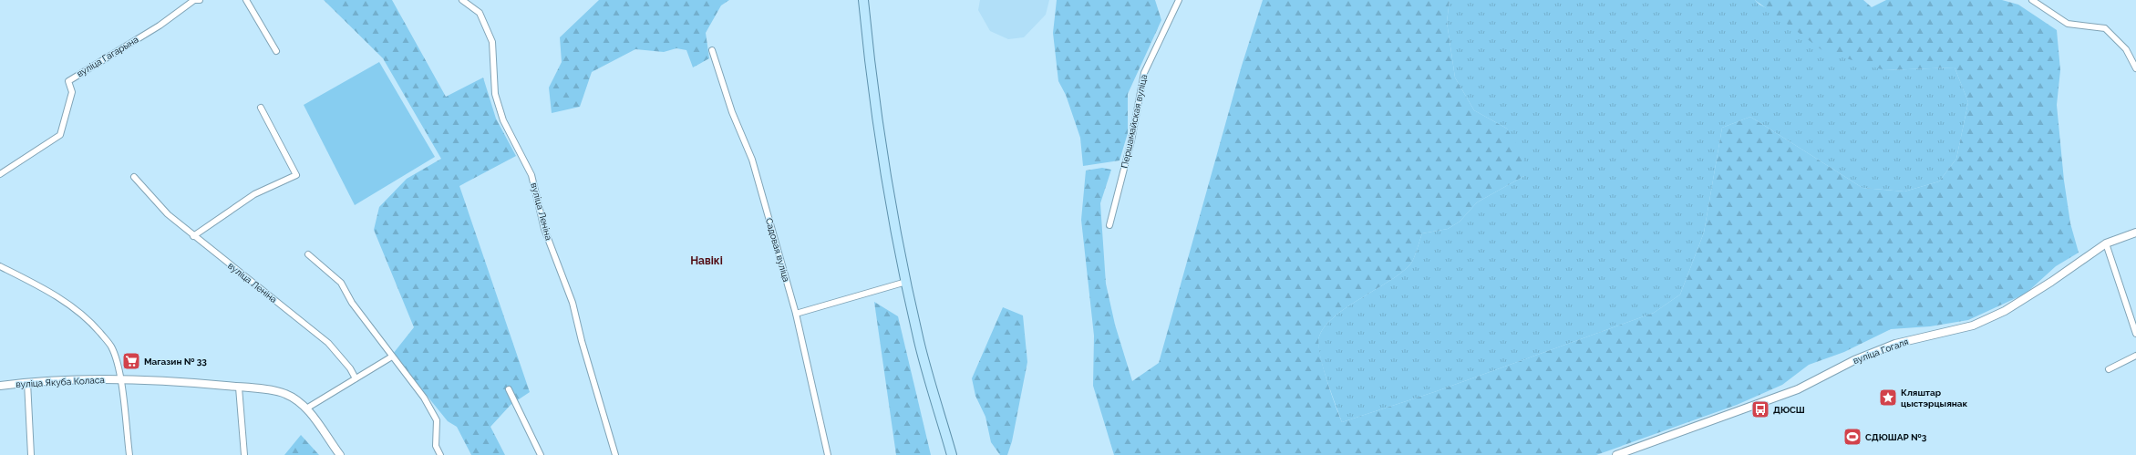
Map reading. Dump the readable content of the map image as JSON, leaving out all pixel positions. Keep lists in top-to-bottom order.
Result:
{
  "streets": {
    "street": [
      "вуліца Гагарына",
      "Першамайская вуліца",
      "вуліца Леніна",
      "Садовая вуліца",
      "вуліца Гогаля",
      "вуліца Якуба Коласа"
    ]
  },
  "districts": ["Навікі"],
  "places": {
    "supermarket": ["Магазин № 33"],
    "place": ["Кляштар цыстэрцыянак"],
    "bus stop": ["ДЮСШ"],
    "sports": ["СДЮШАР №3"]
  }
}
